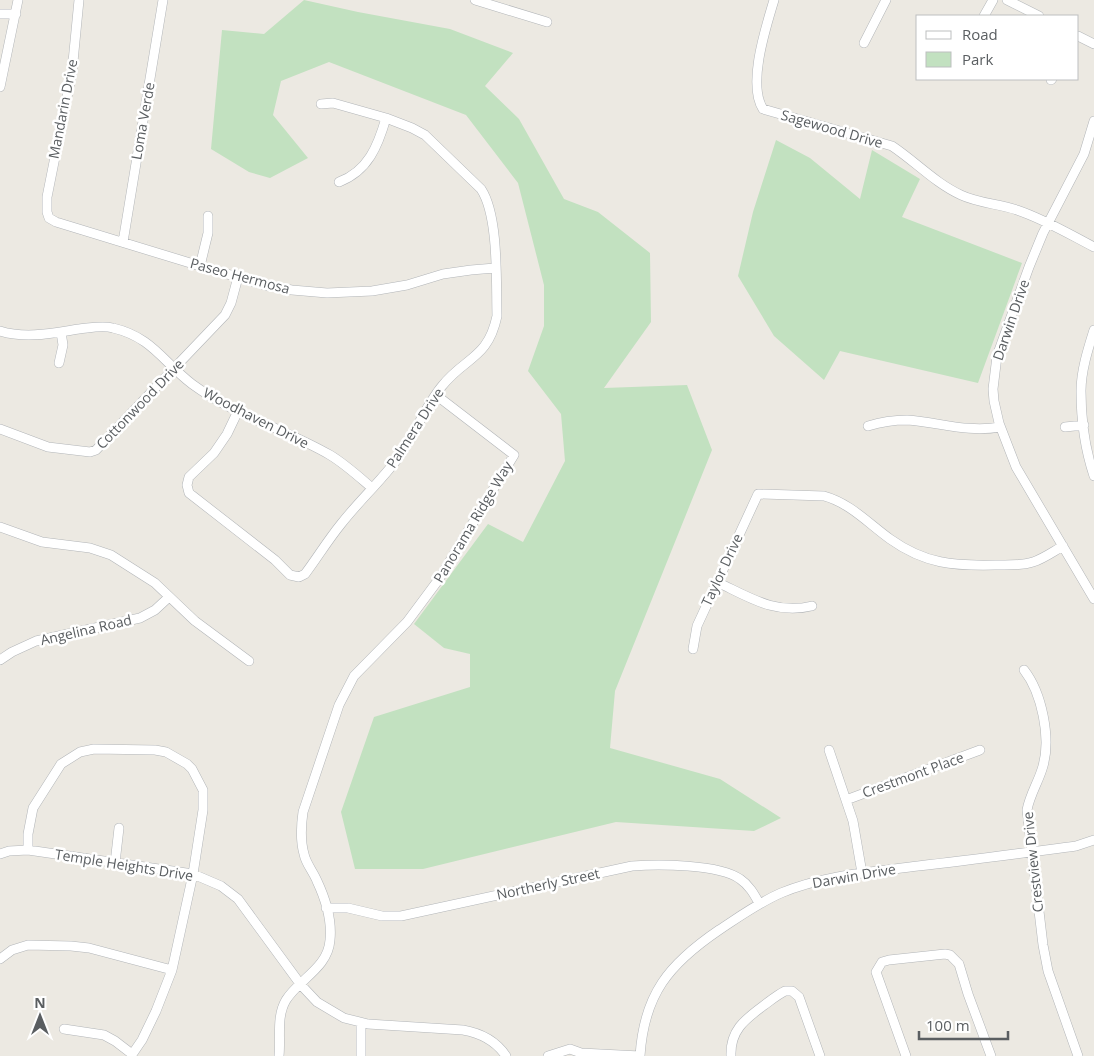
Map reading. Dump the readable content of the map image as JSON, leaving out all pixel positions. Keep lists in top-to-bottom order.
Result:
{
  "streets": {
    "street": [
      "Mandarin Drive",
      "Loma Verde",
      "Sagewood Drive",
      "Paseo Hermosa",
      "Darwin Drive",
      "Cottonwood Drive",
      "Woodhaven Drive",
      "Palmera Drive",
      "Panorama Ridge Way",
      "Taylor Drive",
      "Angelina Road",
      "Crestmont Place",
      "Crestview Drive",
      "Temple Heights Drive",
      "Northerly Street"
    ]
  },
  "crossings": [
    ["Mandarin Drive", "Paseo Hermosa"],
    ["Loma Verde", "Paseo Hermosa"],
    ["Sagewood Drive", "Darwin Drive"],
    ["Paseo Hermosa", "Cottonwood Drive"],
    ["Paseo Hermosa", "Palmera Drive"],
    ["Darwin Drive", "Taylor Drive"],
    ["Darwin Drive", "Crestview Drive"],
    ["Darwin Drive", "Northerly Street"],
    ["Cottonwood Drive", "Woodhaven Drive"],
    ["Woodhaven Drive", "Palmera Drive"],
    ["Palmera Drive", "Panorama Ridge Way"],
    ["Panorama Ridge Way", "Northerly Street"]
  ],
  "legend": ["Road", "Park"],
  "scale_bar": "100 m",
  "north": "top"
}
